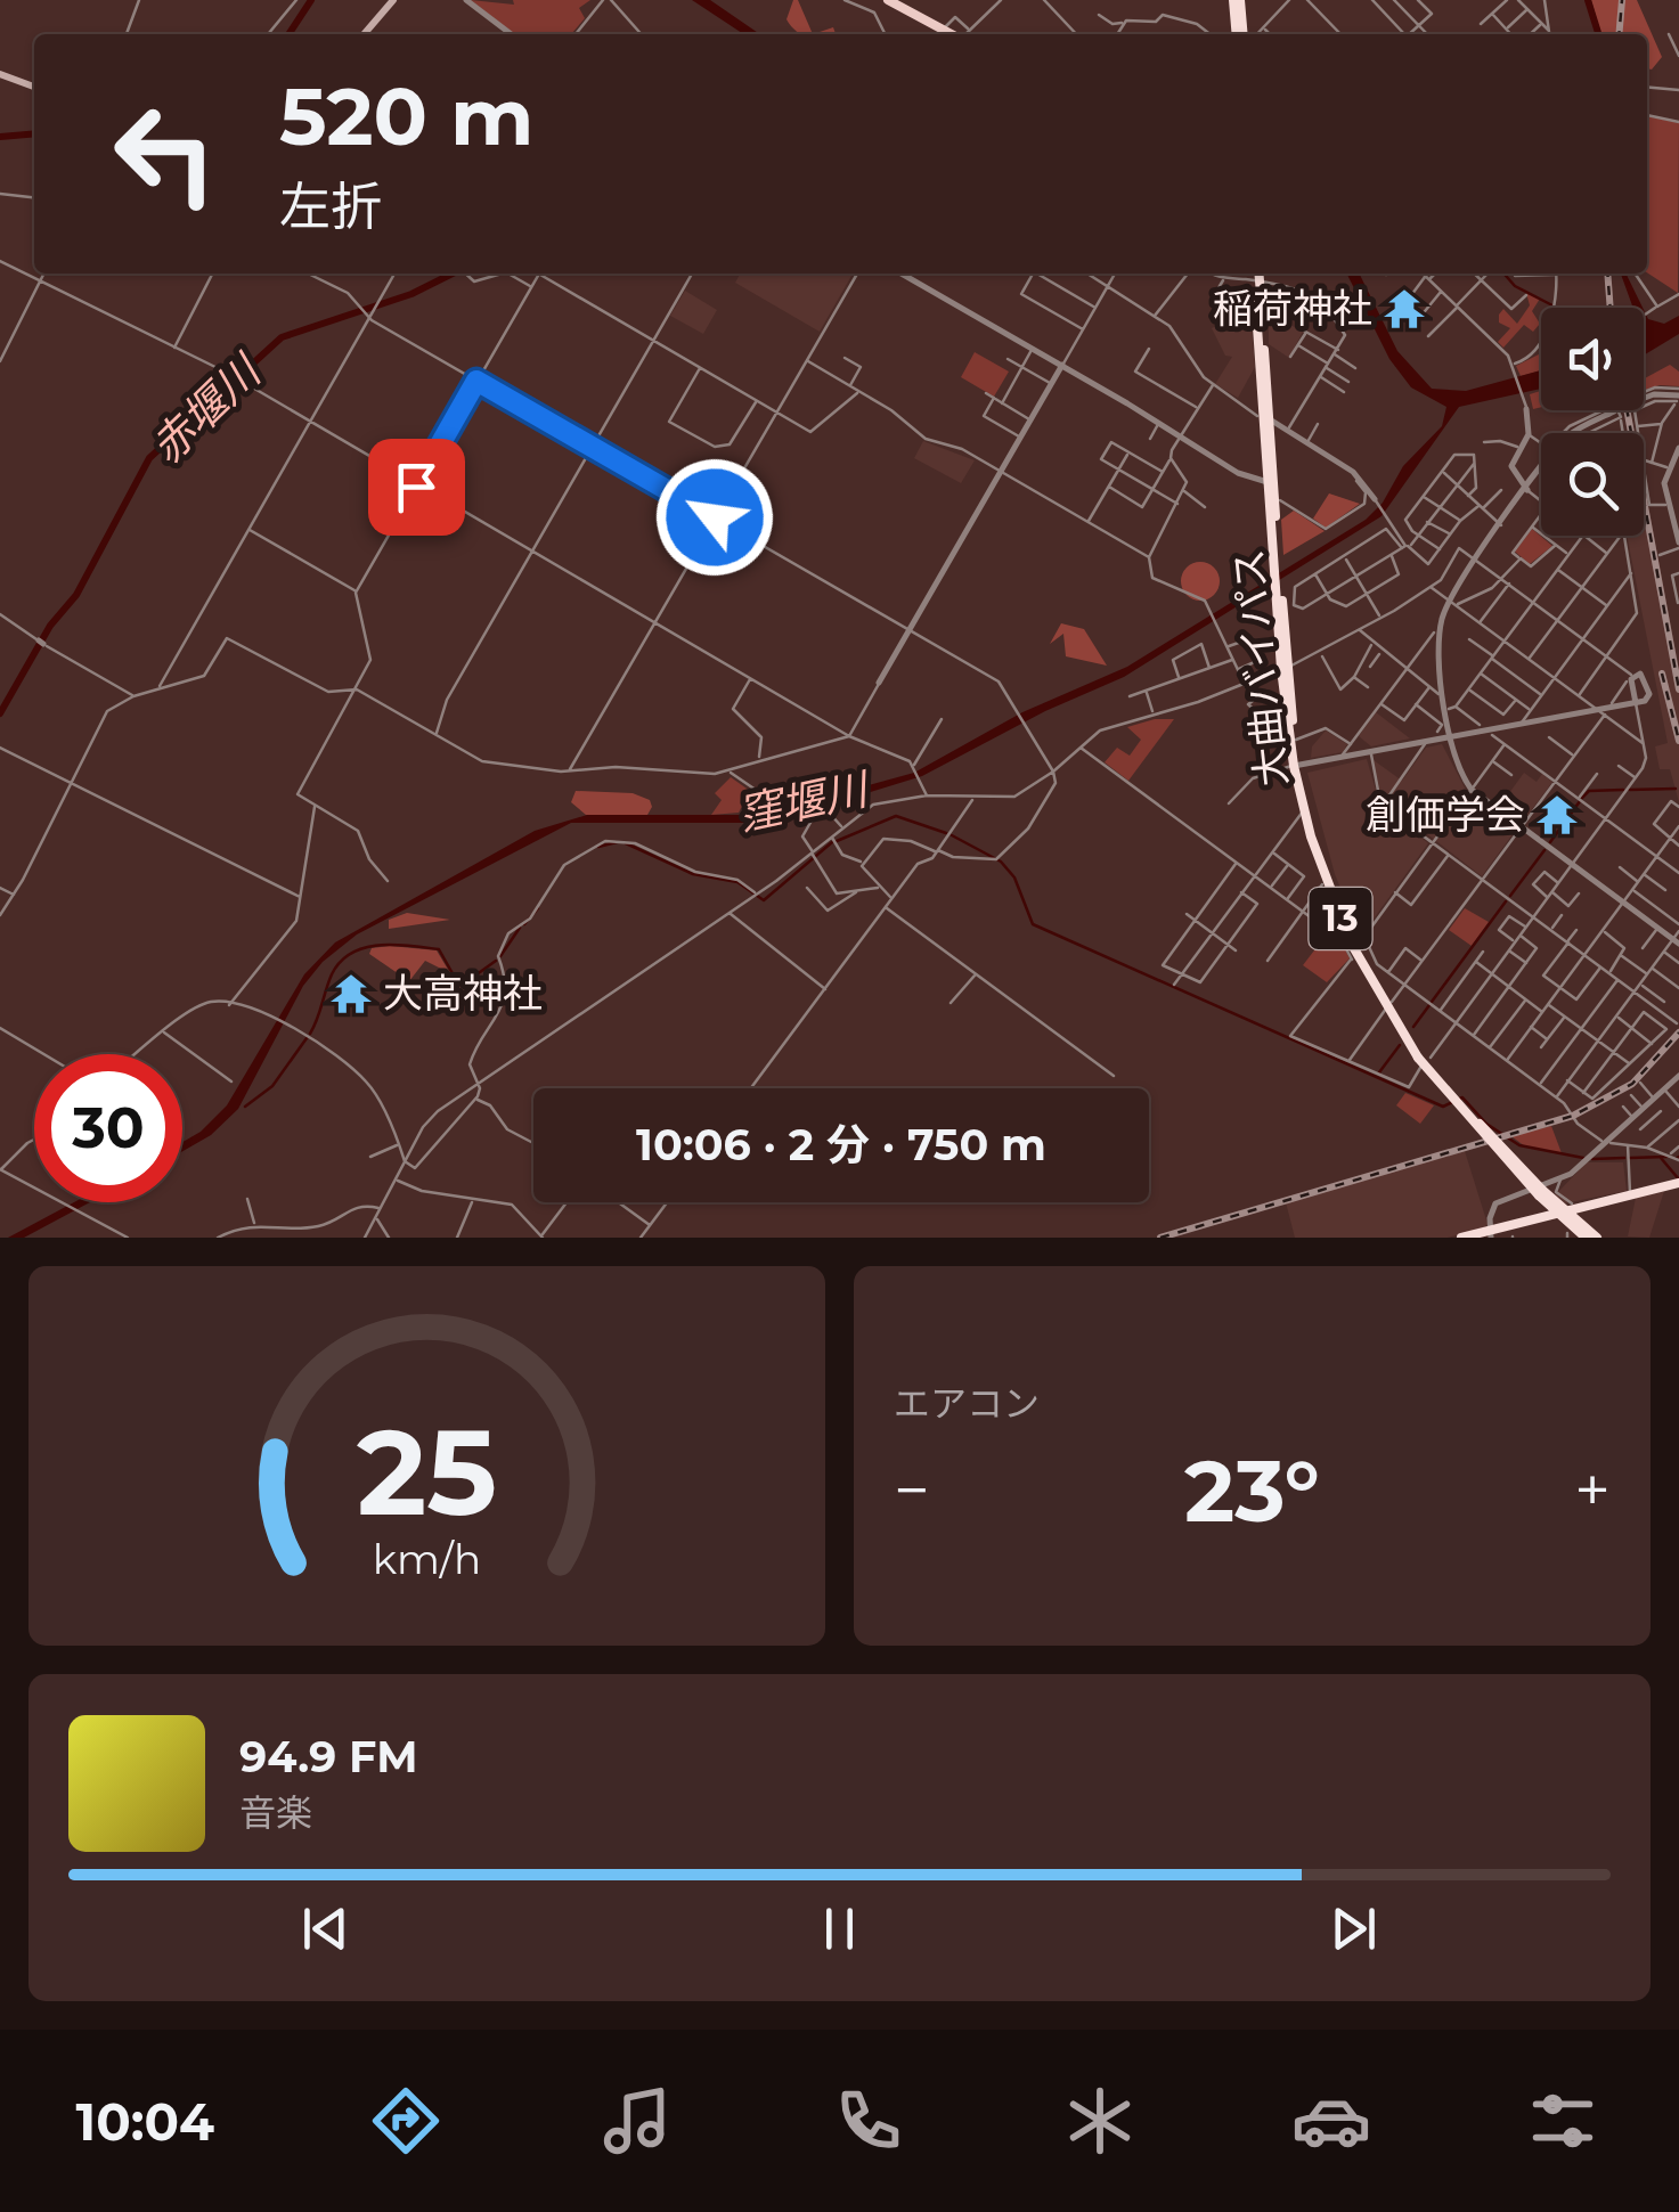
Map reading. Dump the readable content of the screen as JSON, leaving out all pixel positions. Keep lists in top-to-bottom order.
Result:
{
  "streets": {
    "highway": ["大曲バイパス", "13"]
  },
  "water": ["赤堰川", "窪堰川"],
  "places": {
    "temple": ["稲荷神社", "創価学会", "大高神社"]
  },
  "page": {
    "turn": ["520 m", "左折"],
    "limit": "30",
    "trip": "10:06 · 2 分 · 750 m",
    "tile": "エアコン",
    "heat": ["−", "23°", "+"],
    "song": ["94.9 FM", "音楽"],
    "tabs": "10:04",
    "gauge": ["25", "km/h"]
  }
}
